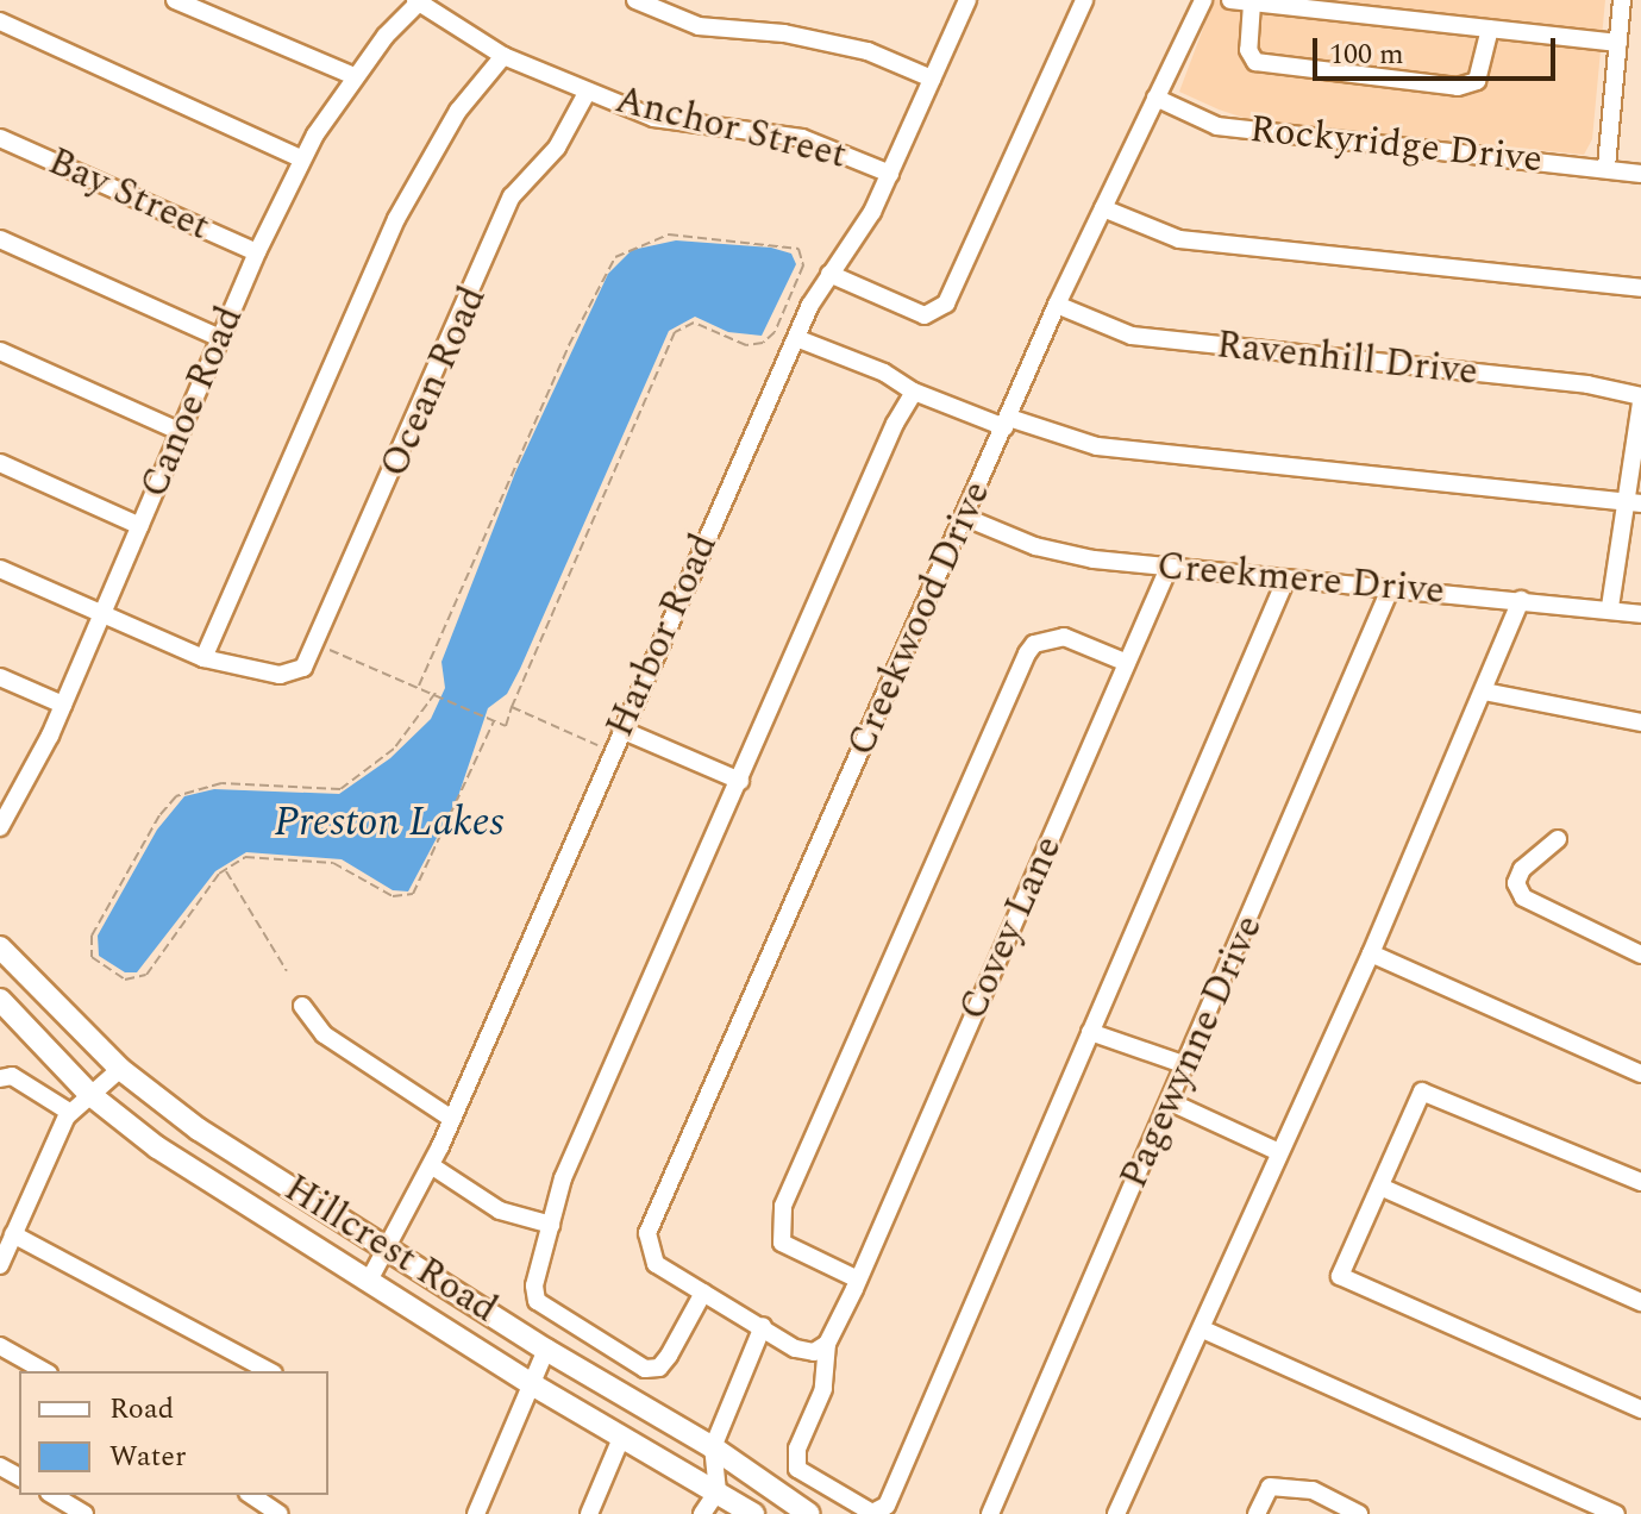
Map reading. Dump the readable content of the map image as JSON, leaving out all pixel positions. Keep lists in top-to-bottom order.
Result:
{
  "streets": {
    "main road": ["Hillcrest Road"],
    "street": [
      "Anchor Street",
      "Rockyridge Drive",
      "Bay Street",
      "Ravenhill Drive",
      "Ocean Road",
      "Canoe Road",
      "Creekmere Drive",
      "Creekwood Drive",
      "Harbor Road",
      "Covey Lane",
      "Pagewynne Drive"
    ]
  },
  "crossings": [
    ["Anchor Street", "Ocean Road"],
    ["Anchor Street", "Canoe Road"],
    ["Anchor Street", "Harbor Road"],
    ["Rockyridge Drive", "Creekwood Drive"],
    ["Bay Street", "Canoe Road"],
    ["Ravenhill Drive", "Creekwood Drive"],
    ["Creekmere Drive", "Creekwood Drive"],
    ["Creekmere Drive", "Covey Lane"],
    ["Creekmere Drive", "Pagewynne Drive"],
    ["Harbor Road", "Hillcrest Road"]
  ],
  "water": ["Preston Lakes"],
  "legend": ["Road", "Water"],
  "scale_bar": "100 m"
}
